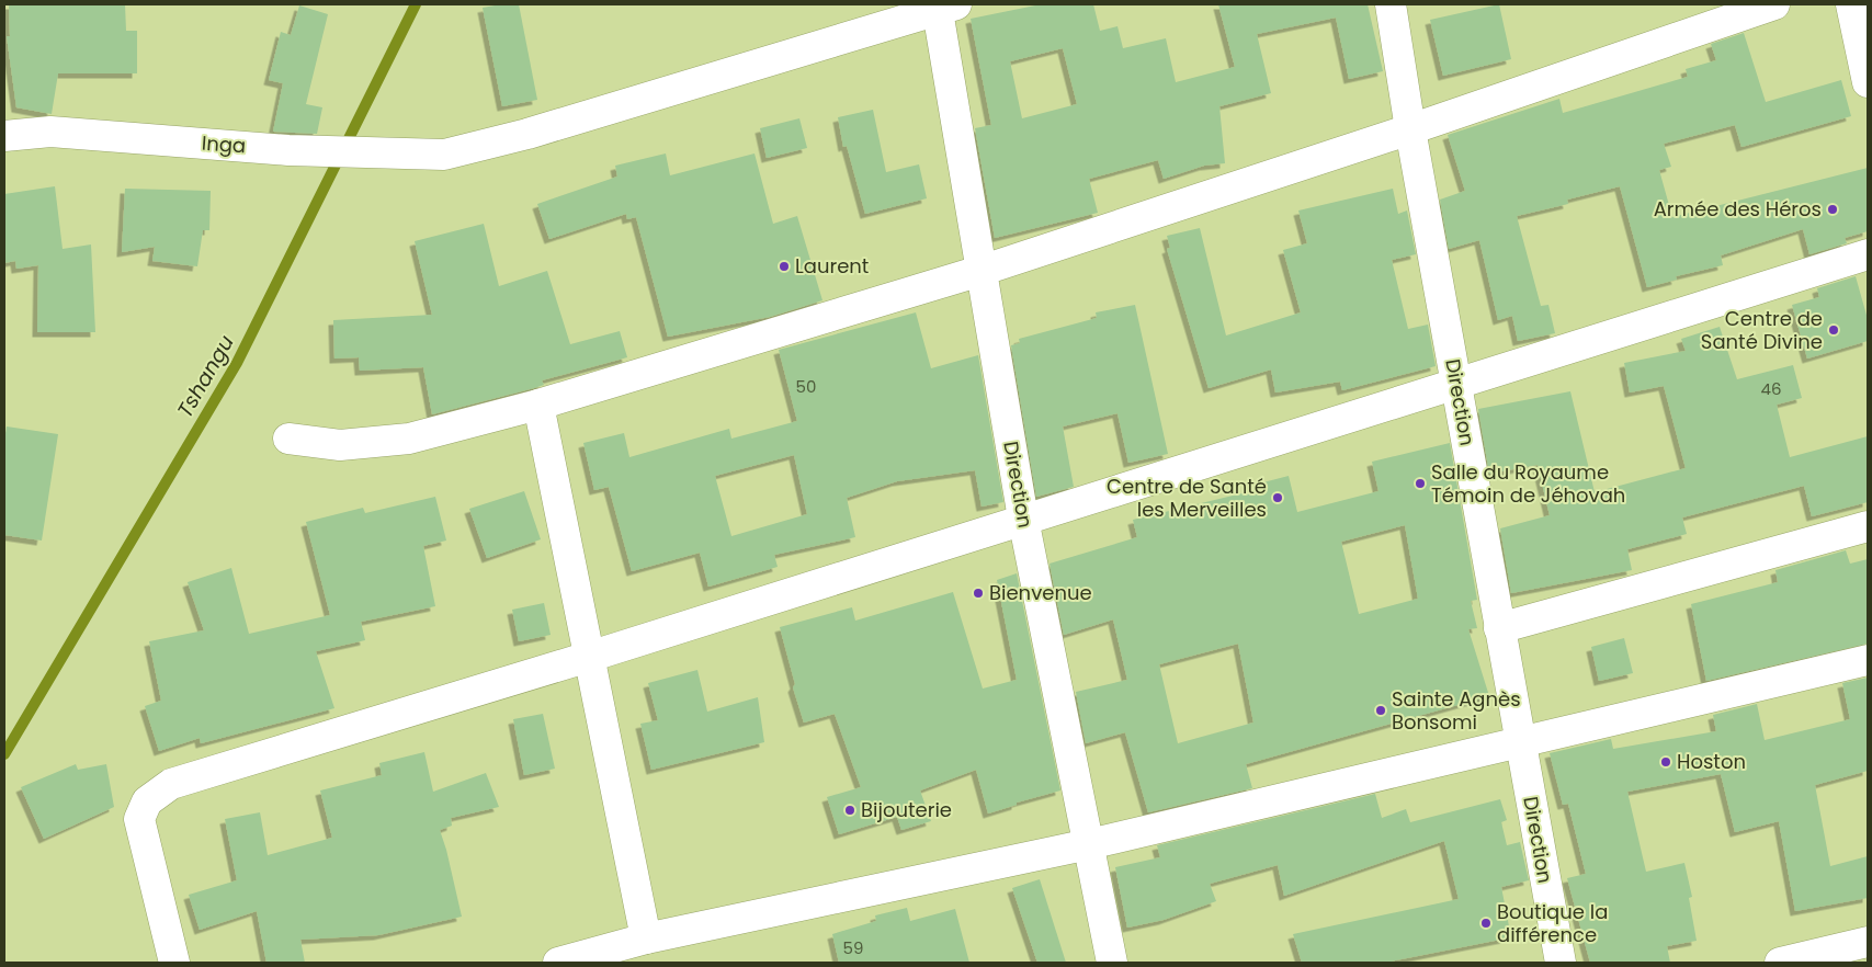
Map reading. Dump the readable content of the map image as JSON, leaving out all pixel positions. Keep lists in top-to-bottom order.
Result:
{
  "streets": {
    "street": ["Inga", "Direction"]
  },
  "crossings": [
    ["Inga", "Direction"]
  ],
  "water": ["Tshangu"],
  "places": [
    "Armée des Héros",
    "Laurent",
    "Centre de Santé Divine",
    "Salle du Royaume Témoin de Jéhovah",
    "Centre de Santé les Merveilles",
    "Bienvenue",
    "Sainte Agnès Bonsomi",
    "Hoston",
    "Bijouterie",
    "Boutique la différence"
  ],
  "house_numbers": ["50", "46", "59"]
}
